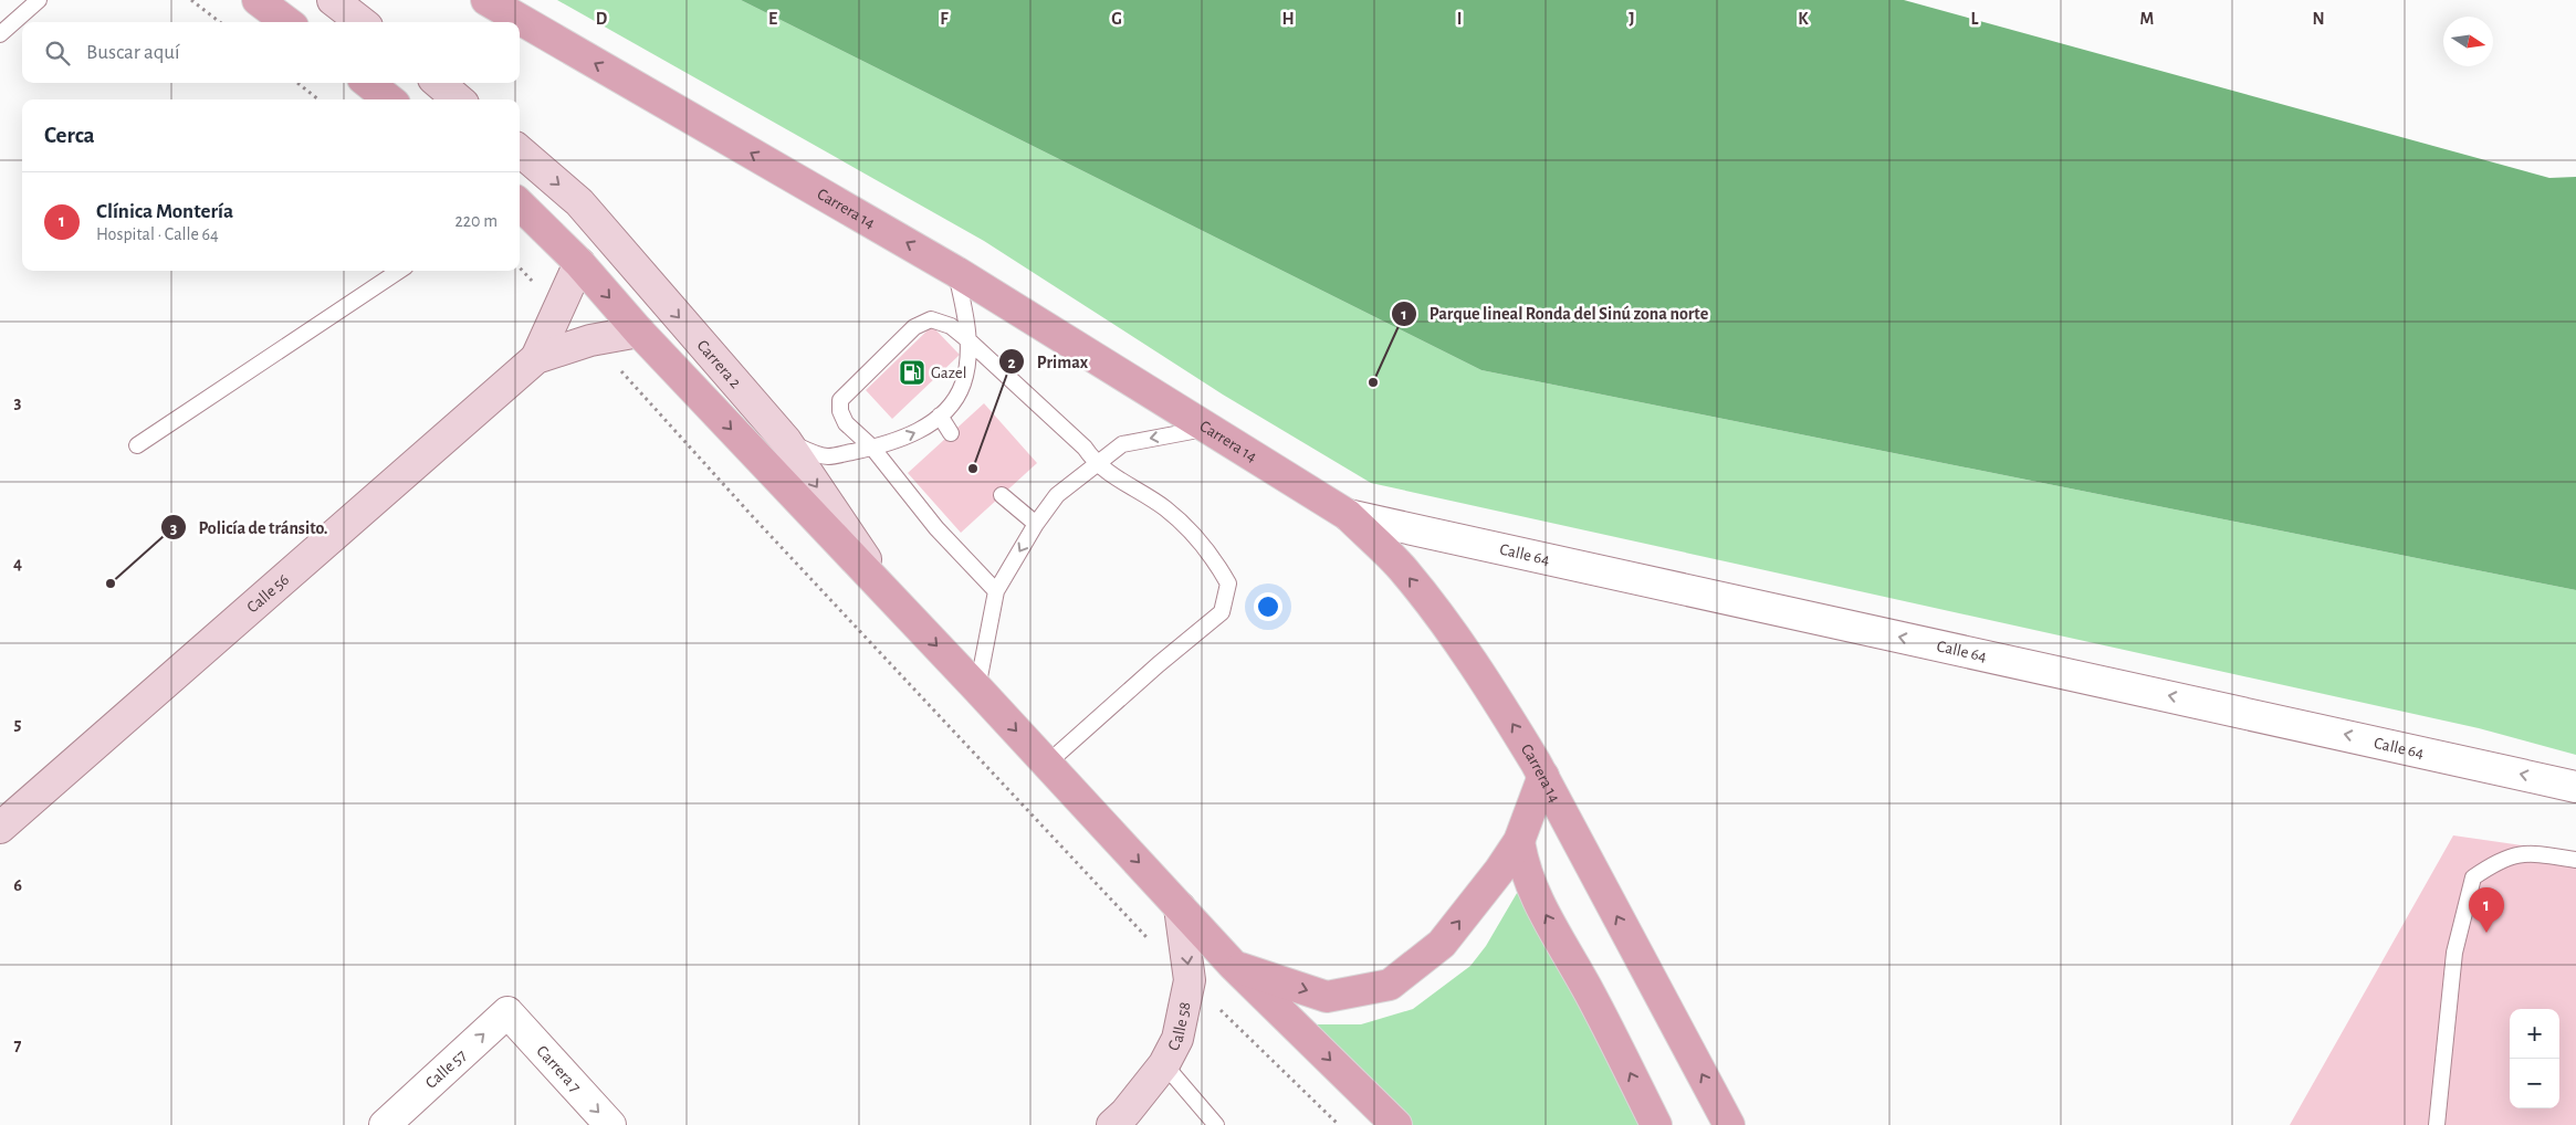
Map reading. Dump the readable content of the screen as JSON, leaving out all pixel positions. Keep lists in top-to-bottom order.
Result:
{
  "streets": {
    "main road": ["Carrera 14"],
    "street": [
      "Carrera 2",
      "Calle 64",
      "Calle 56",
      "Calle 58",
      "Calle 57",
      "Carrera 7"
    ]
  },
  "crossings": [
    ["Carrera 14", "Calle 64"],
    ["Calle 57", "Carrera 7"]
  ],
  "one_way": [
    "Carrera 2",
    "Calle 64",
    "Calle 57",
    "Carrera 7"
  ],
  "places": {
    "fuel station": ["Gazel"],
    "other": ["Parque lineal Ronda del Sinú zona norte", "Primax", "Policía de tránsito."]
  },
  "north": "right",
  "page": {
    "search": "Buscar aquí",
    "heading": "Cerca",
    "list": [
      {
        "mark": "1",
        "name": "Clínica Montería",
        "note": "Hospital · Calle 64",
        "value": "220 m"
      }
    ],
    "pins": "1",
    "map_buttons": ["+", "−"]
  },
  "grid": {
    "columns": [
      "D",
      "E",
      "F",
      "G",
      "H",
      "I",
      "J",
      "K",
      "L",
      "M",
      "N"
    ],
    "rows": [
      "3",
      "4",
      "5",
      "6",
      "7"
    ]
  }
}
